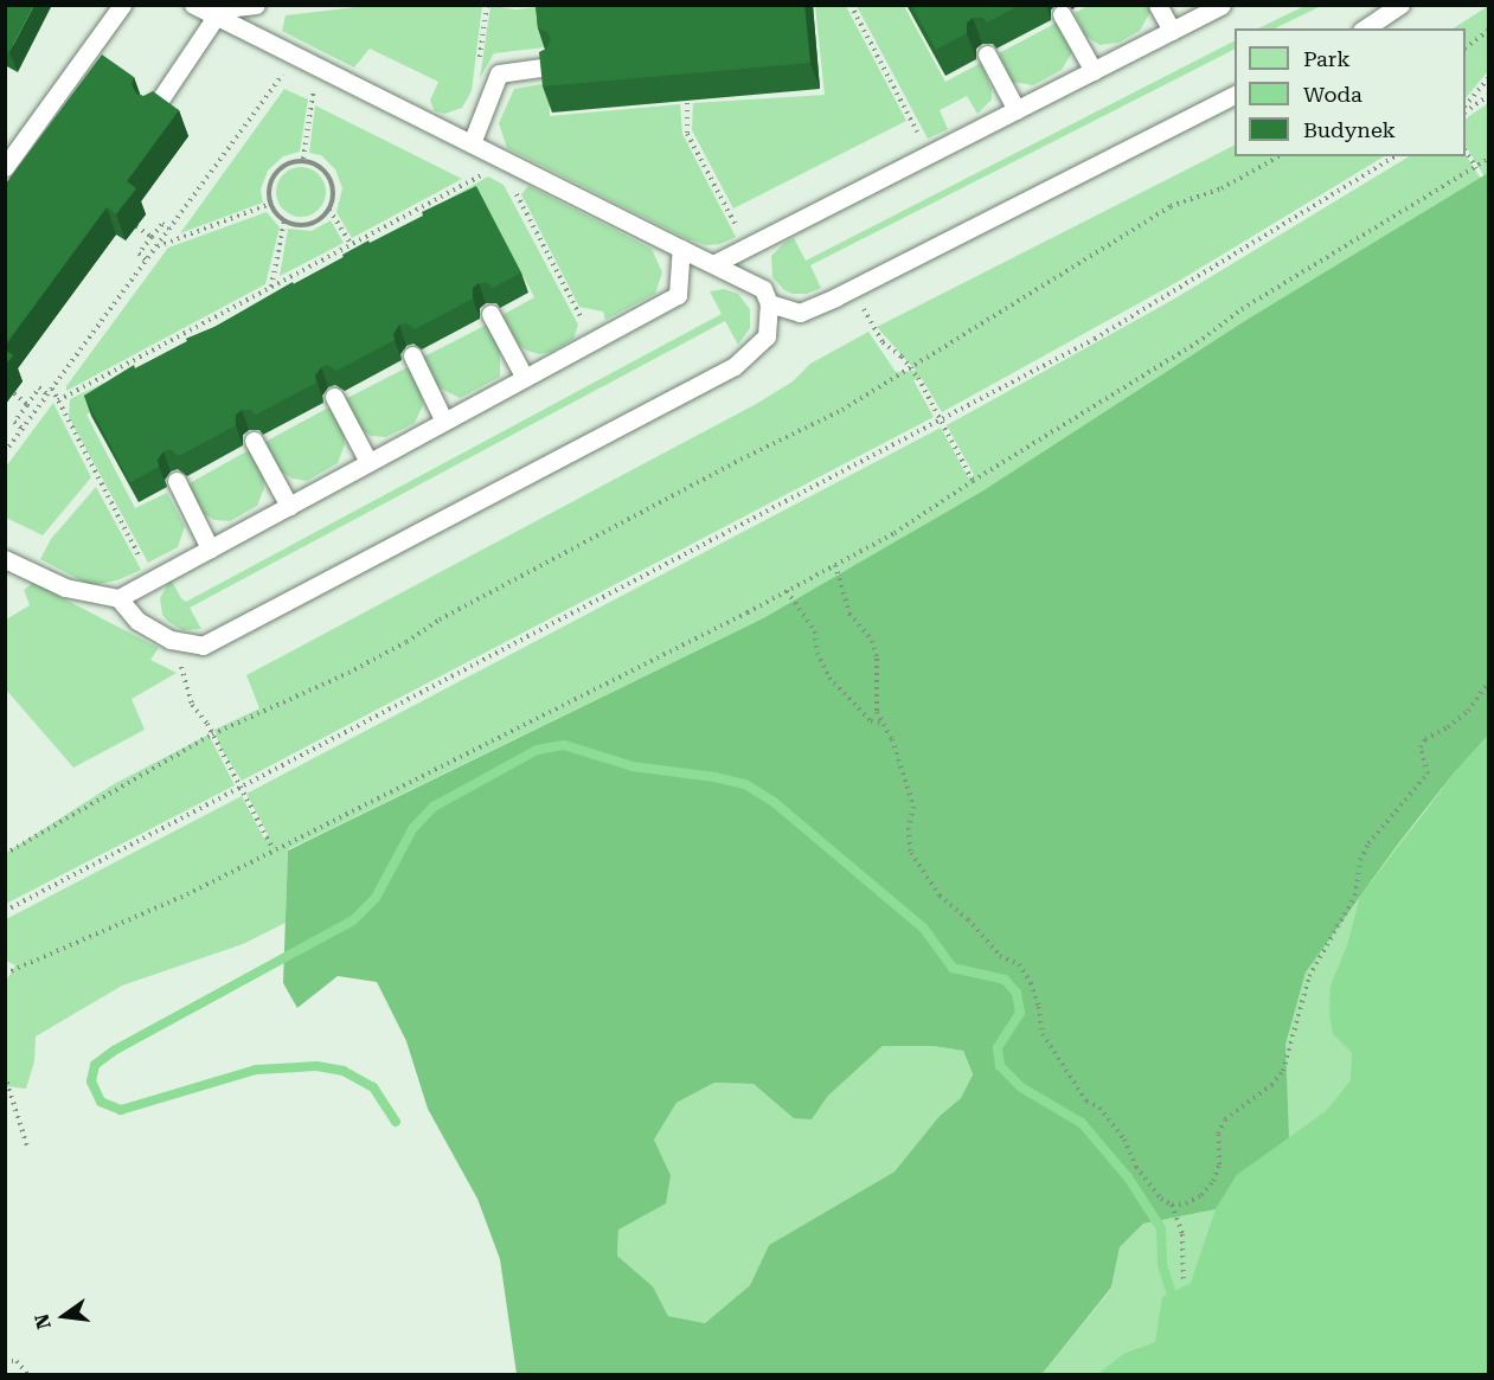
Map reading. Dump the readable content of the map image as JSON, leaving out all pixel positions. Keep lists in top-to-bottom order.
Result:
{
  "legend": ["Park", "Woda", "Budynek"],
  "north": "left"
}
